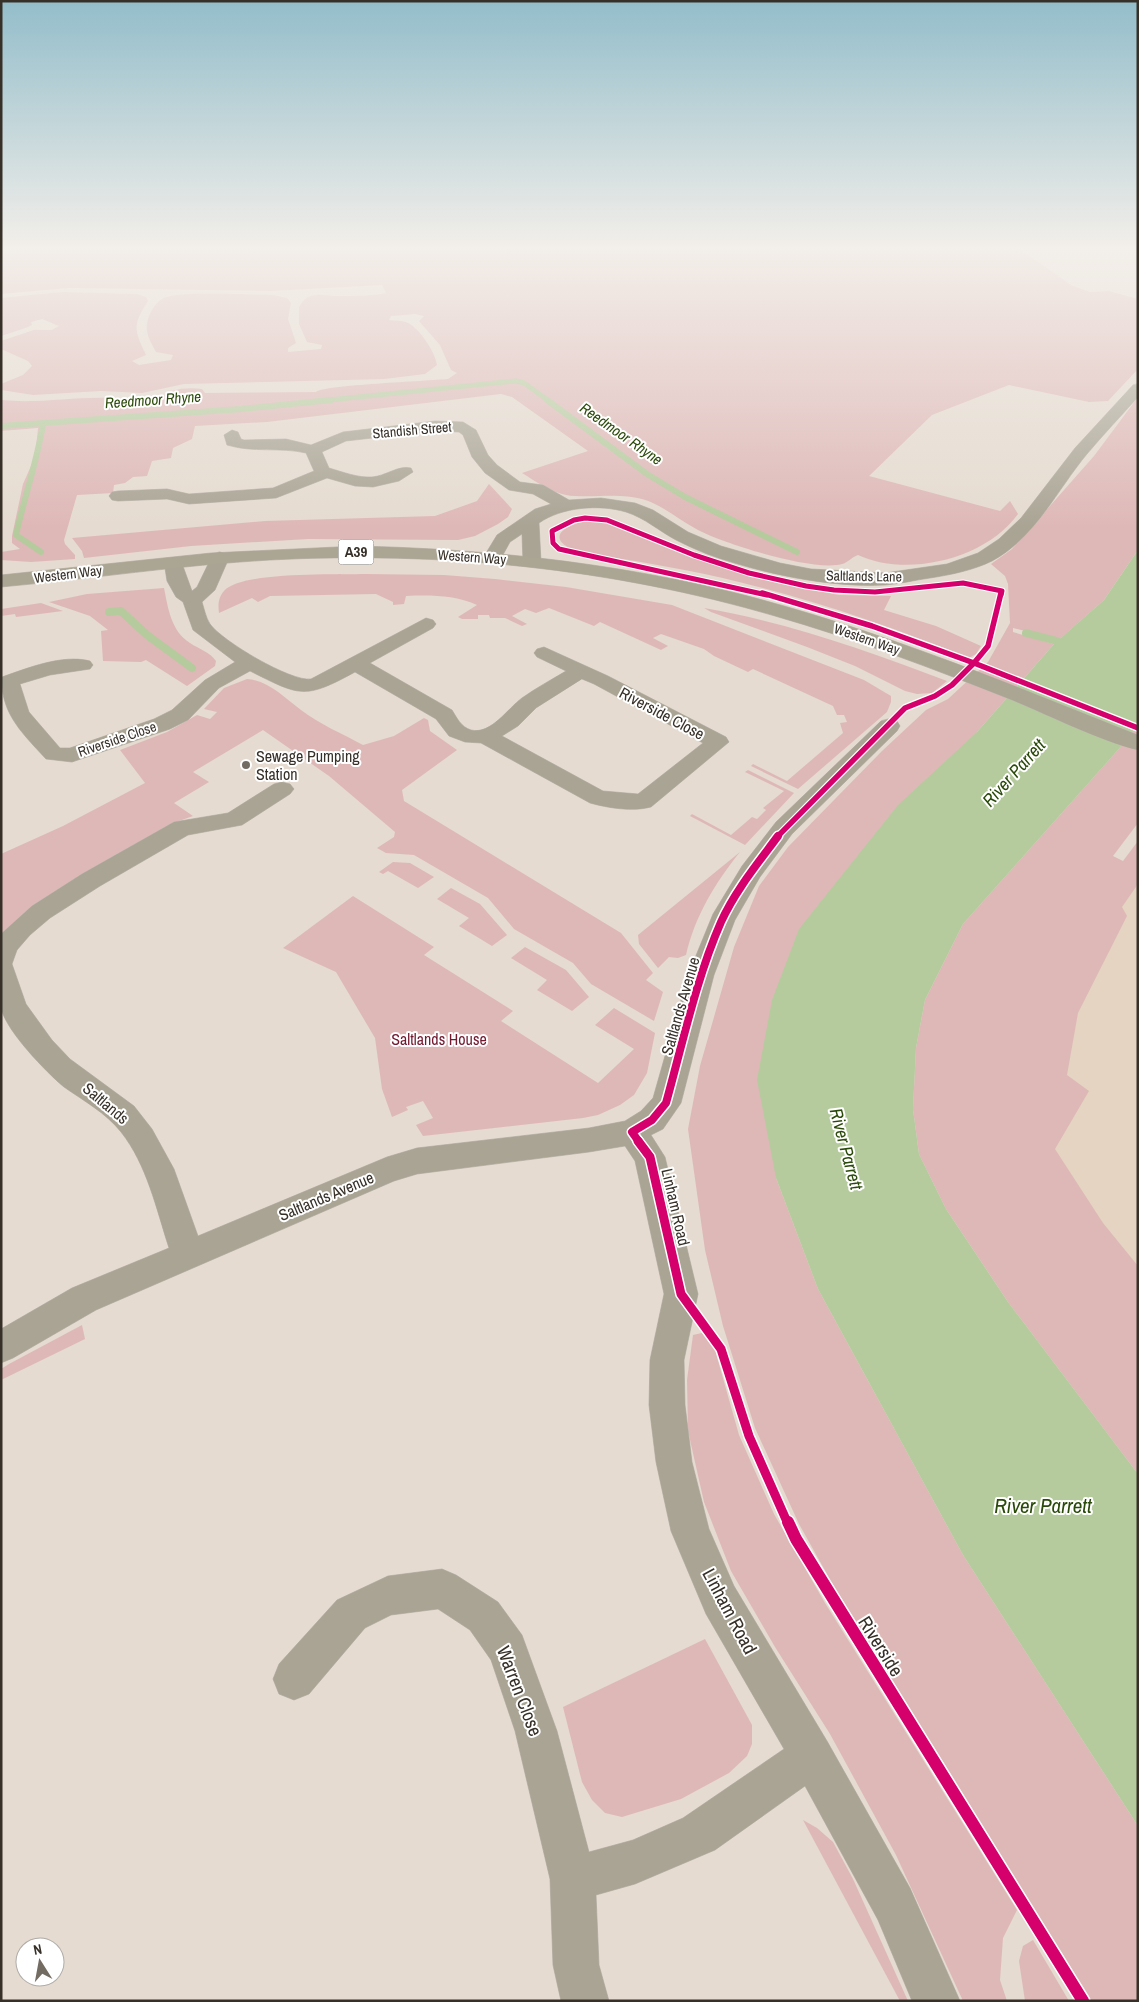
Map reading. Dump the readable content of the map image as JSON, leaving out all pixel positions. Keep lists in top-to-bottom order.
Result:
{
  "streets": {
    "main road": ["A39", "Western Way"],
    "street": [
      "Standish Street",
      "Saltlands Lane",
      "Riverside Close",
      "Saltlands Avenue",
      "Saltlands",
      "Linham Road",
      "Warren Close"
    ],
    "cycle path": ["Riverside"]
  },
  "crossings": [
    ["Standish Street", "Saltlands Lane"],
    ["Western Way", "Saltlands Lane"],
    ["Saltlands Avenue", "Saltlands"],
    ["Saltlands Avenue", "Linham Road"]
  ],
  "water": ["Reedmoor Rhyne", "River Parrett"],
  "parks": ["Saltlands House"],
  "places": ["Sewage Pumping Station"],
  "north": "top"
}
